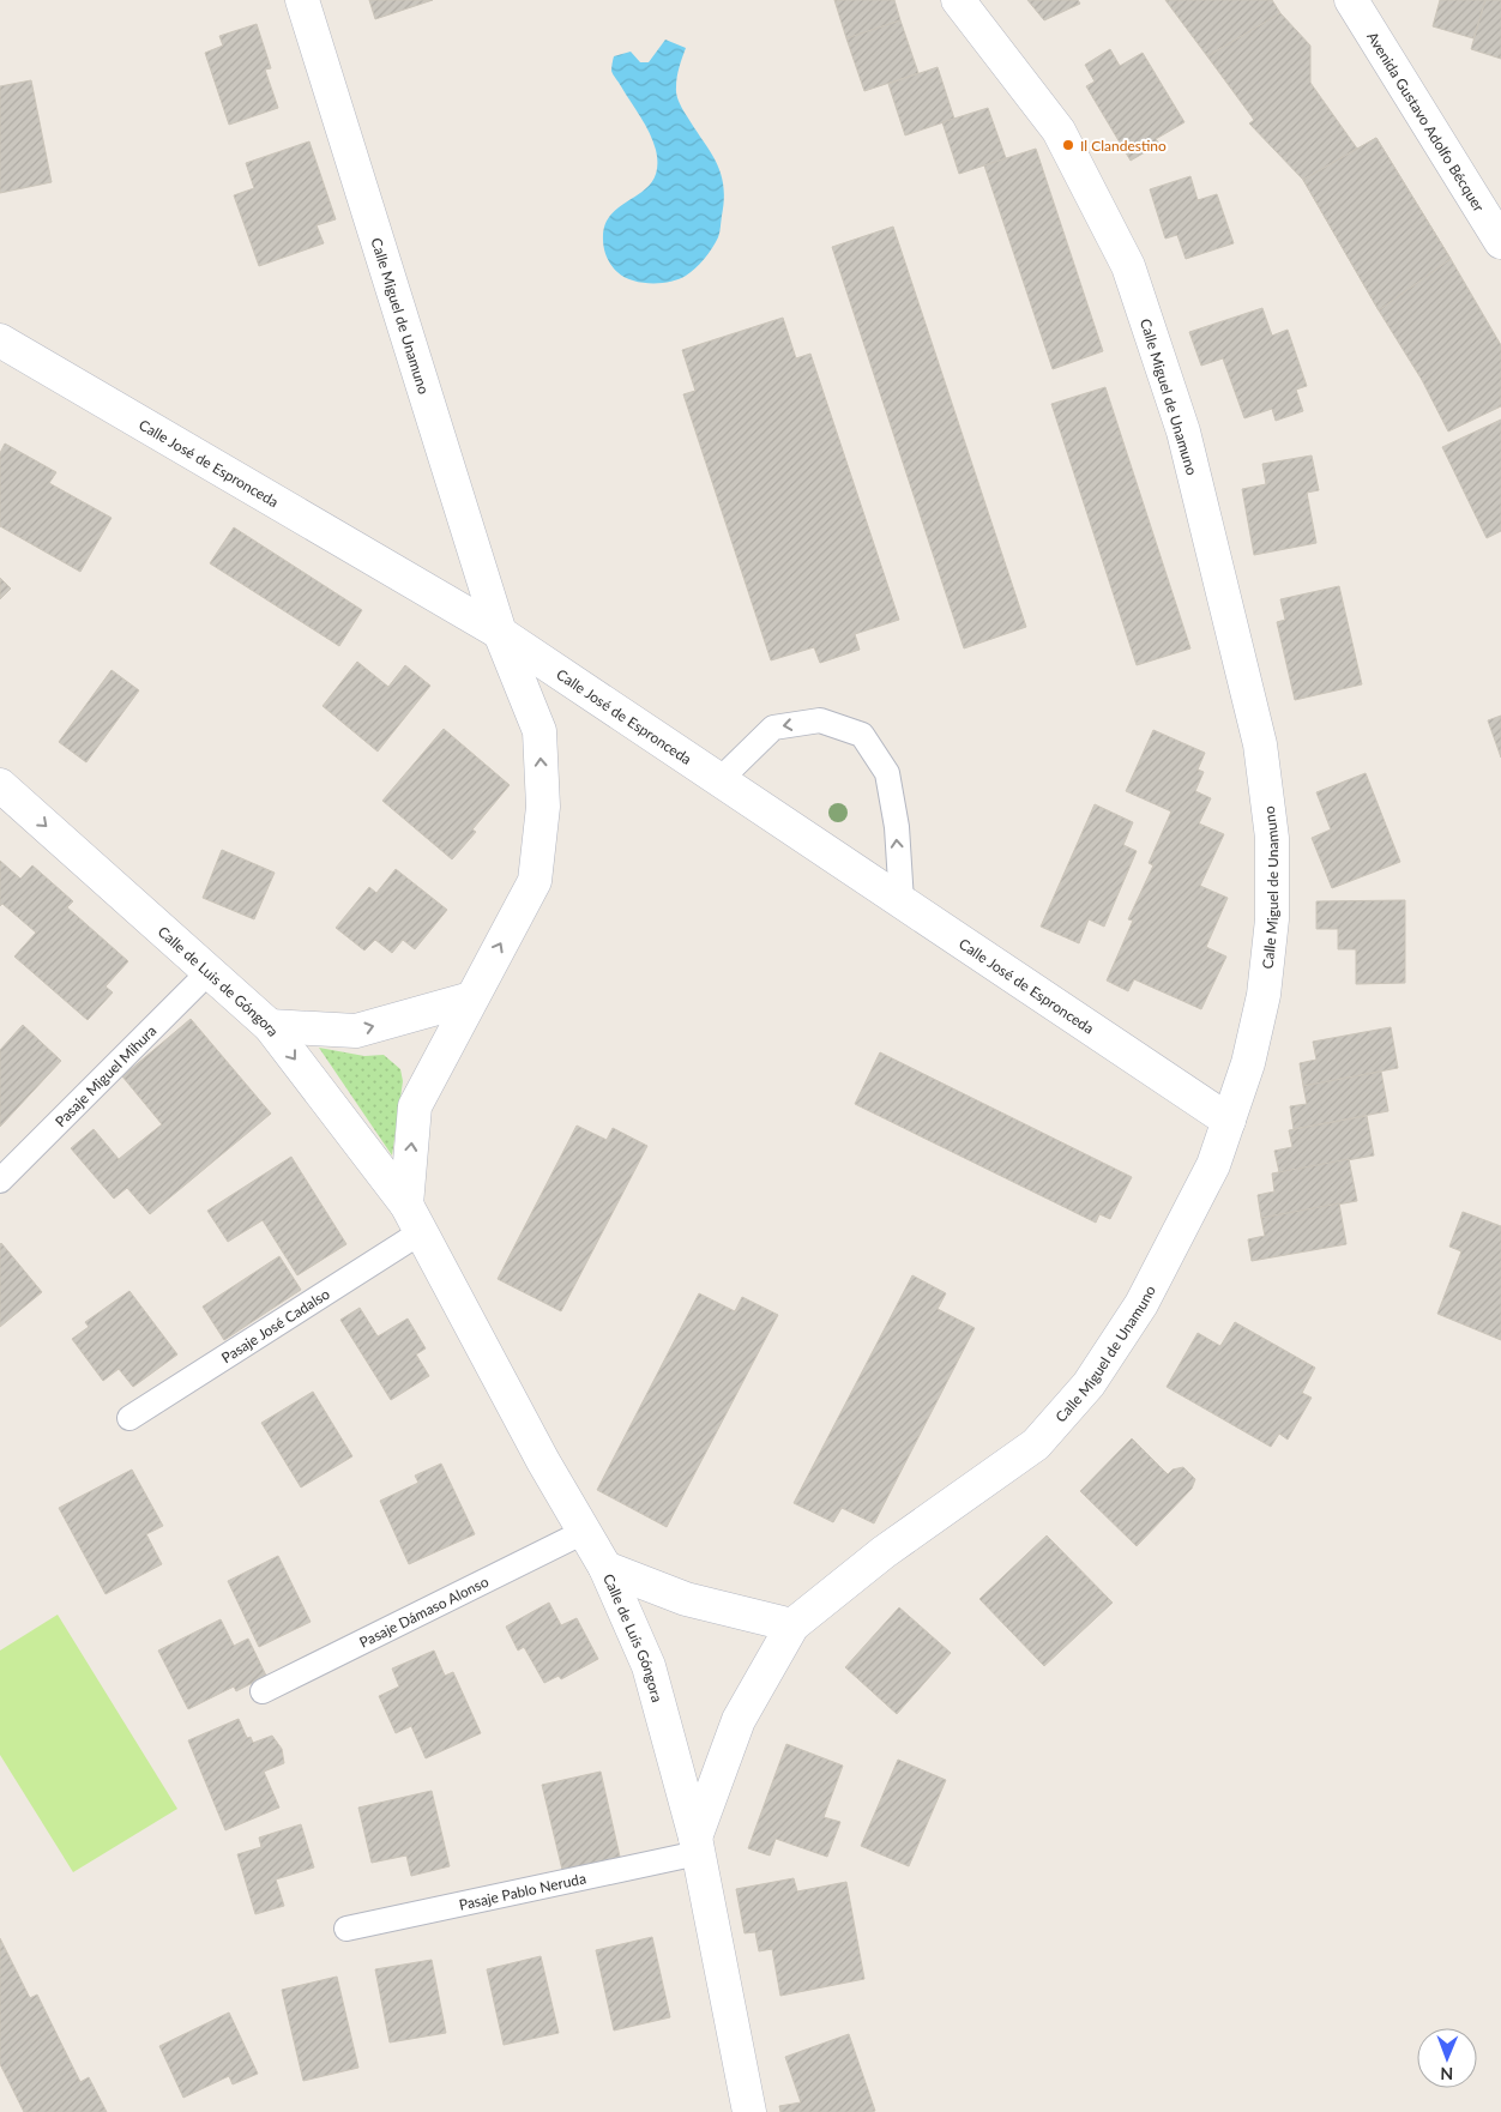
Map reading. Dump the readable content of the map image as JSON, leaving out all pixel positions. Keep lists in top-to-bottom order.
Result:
{
  "streets": {
    "street": [
      "Avenida Gustavo Adolfo Bécquer",
      "Calle Miguel de Unamuno",
      "Calle José de Espronceda",
      "Calle de Luis de Góngora",
      "Calle de Luís Góngora"
    ],
    "lane": [
      "Pasaje Miguel Mihura",
      "Pasaje José Cadalso",
      "Pasaje Dámaso Alonso",
      "Pasaje Pablo Neruda"
    ]
  },
  "crossings": [
    ["Calle Miguel de Unamuno", "Calle José de Espronceda"],
    ["Calle Miguel de Unamuno", "Calle de Luis de Góngora"],
    ["Calle Miguel de Unamuno", "Pasaje José Cadalso"],
    ["Calle Miguel de Unamuno", "Calle de Luís Góngora"],
    ["Calle de Luis de Góngora", "Pasaje Miguel Mihura"],
    ["Calle de Luis de Góngora", "Pasaje José Cadalso"],
    ["Calle de Luis de Góngora", "Calle de Luís Góngora"],
    ["Pasaje José Cadalso", "Calle de Luís Góngora"],
    ["Pasaje Dámaso Alonso", "Calle de Luís Góngora"],
    ["Calle de Luís Góngora", "Pasaje Pablo Neruda"]
  ],
  "one_way": ["Calle de Luis de Góngora"],
  "places": ["Il Clandestino"],
  "north": "bottom"
}
